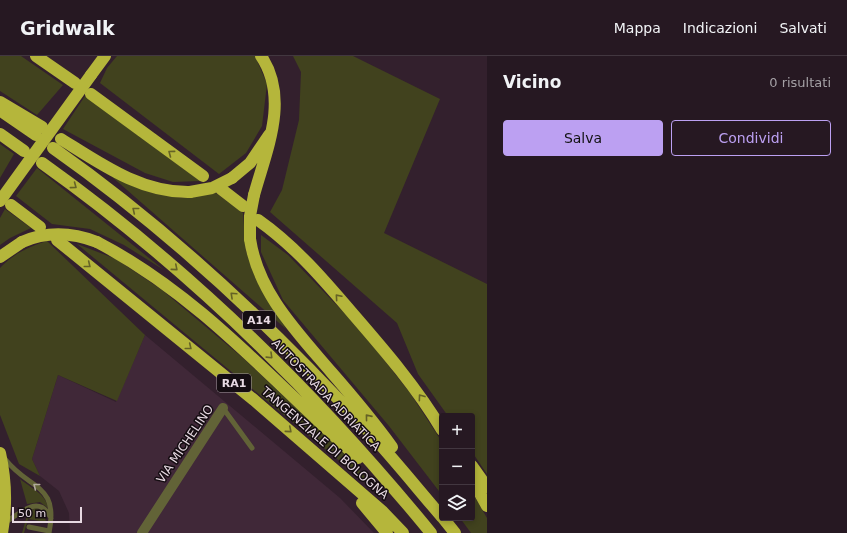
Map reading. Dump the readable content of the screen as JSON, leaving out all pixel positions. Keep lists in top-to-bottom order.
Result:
{
  "streets": {
    "highway": [
      "A14",
      "RA1",
      "AUTOSTRADA ADRIATICA",
      "TANGENZIALE DI BOLOGNA"
    ],
    "street": ["VIA MICHELINO"]
  },
  "scale_bar": "50 m",
  "page": {
    "header": "Gridwalk",
    "nav": ["Mappa", "Indicazioni", "Salvati"],
    "heading": ["Vicino", "0 risultati"],
    "buttons": ["Salva", "Condividi"],
    "map_buttons": ["+", "−"],
    "scale": "50 m"
  }
}
